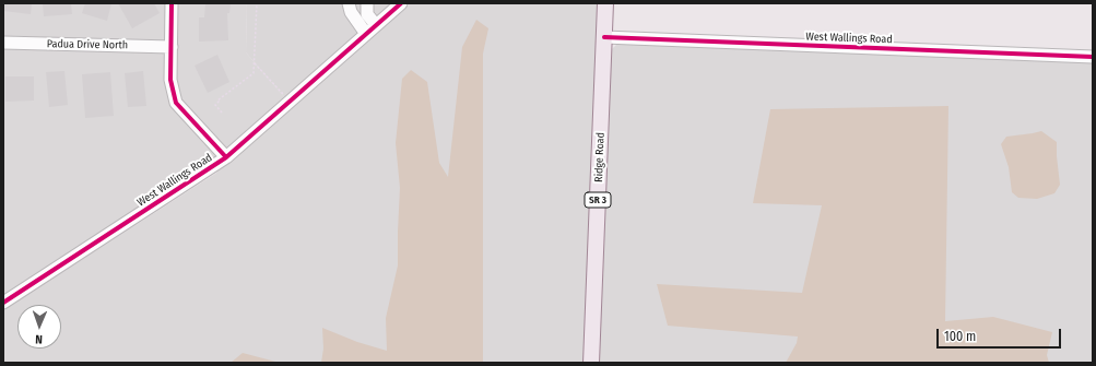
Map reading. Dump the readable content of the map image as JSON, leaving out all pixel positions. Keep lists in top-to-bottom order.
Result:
{
  "streets": {
    "main road": ["Ridge Road", "SR 3"],
    "street": ["West Wallings Road", "Padua Drive North"]
  },
  "crossings": [
    ["West Wallings Road", "Ridge Road"]
  ],
  "scale_bar": "100 m",
  "north": "bottom"
}
